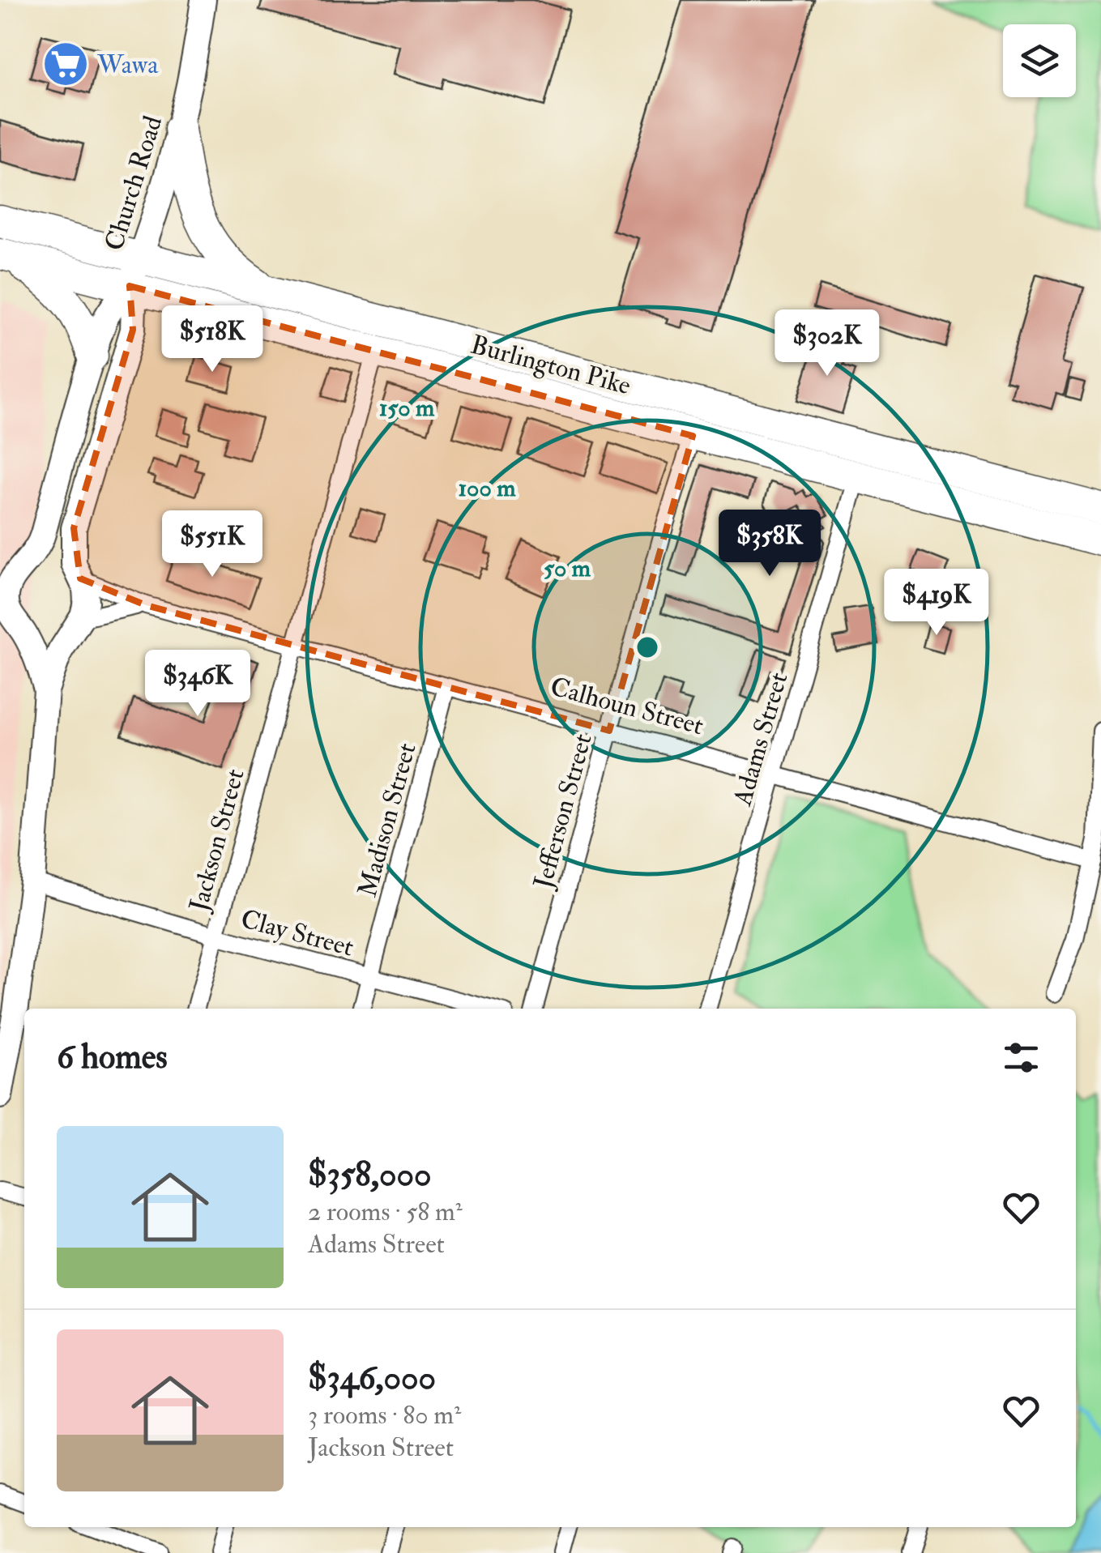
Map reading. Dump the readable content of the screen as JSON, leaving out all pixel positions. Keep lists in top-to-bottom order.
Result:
{
  "streets": {
    "highway": ["Burlington Pike"],
    "main road": ["Church Road", "Calhoun Street"],
    "street": [
      "Adams Street",
      "Jefferson Street",
      "Madison Street",
      "Jackson Street",
      "Clay Street"
    ]
  },
  "crossings": [
    ["Church Road", "Burlington Pike"],
    ["Burlington Pike", "Adams Street"],
    ["Burlington Pike", "Jefferson Street"],
    ["Burlington Pike", "Jackson Street"],
    ["Calhoun Street", "Adams Street"],
    ["Calhoun Street", "Jefferson Street"],
    ["Calhoun Street", "Madison Street"],
    ["Calhoun Street", "Jackson Street"],
    ["Madison Street", "Clay Street"],
    ["Jackson Street", "Clay Street"]
  ],
  "places": {
    "supermarket": ["Wawa"]
  },
  "page": {
    "price": [
      "$518K",
      "$302K",
      "$358K",
      "$551K",
      "$419K",
      "$346K"
    ],
    "heading": "6 homes",
    "list": [
      {
        "name": "$358,000",
        "note": "2 rooms · 58 m² · Adams Street"
      },
      {
        "name": "$346,000",
        "note": "3 rooms · 80 m² · Jackson Street"
      }
    ]
  },
  "rings": ["150 m", "100 m", "50 m"]
}
